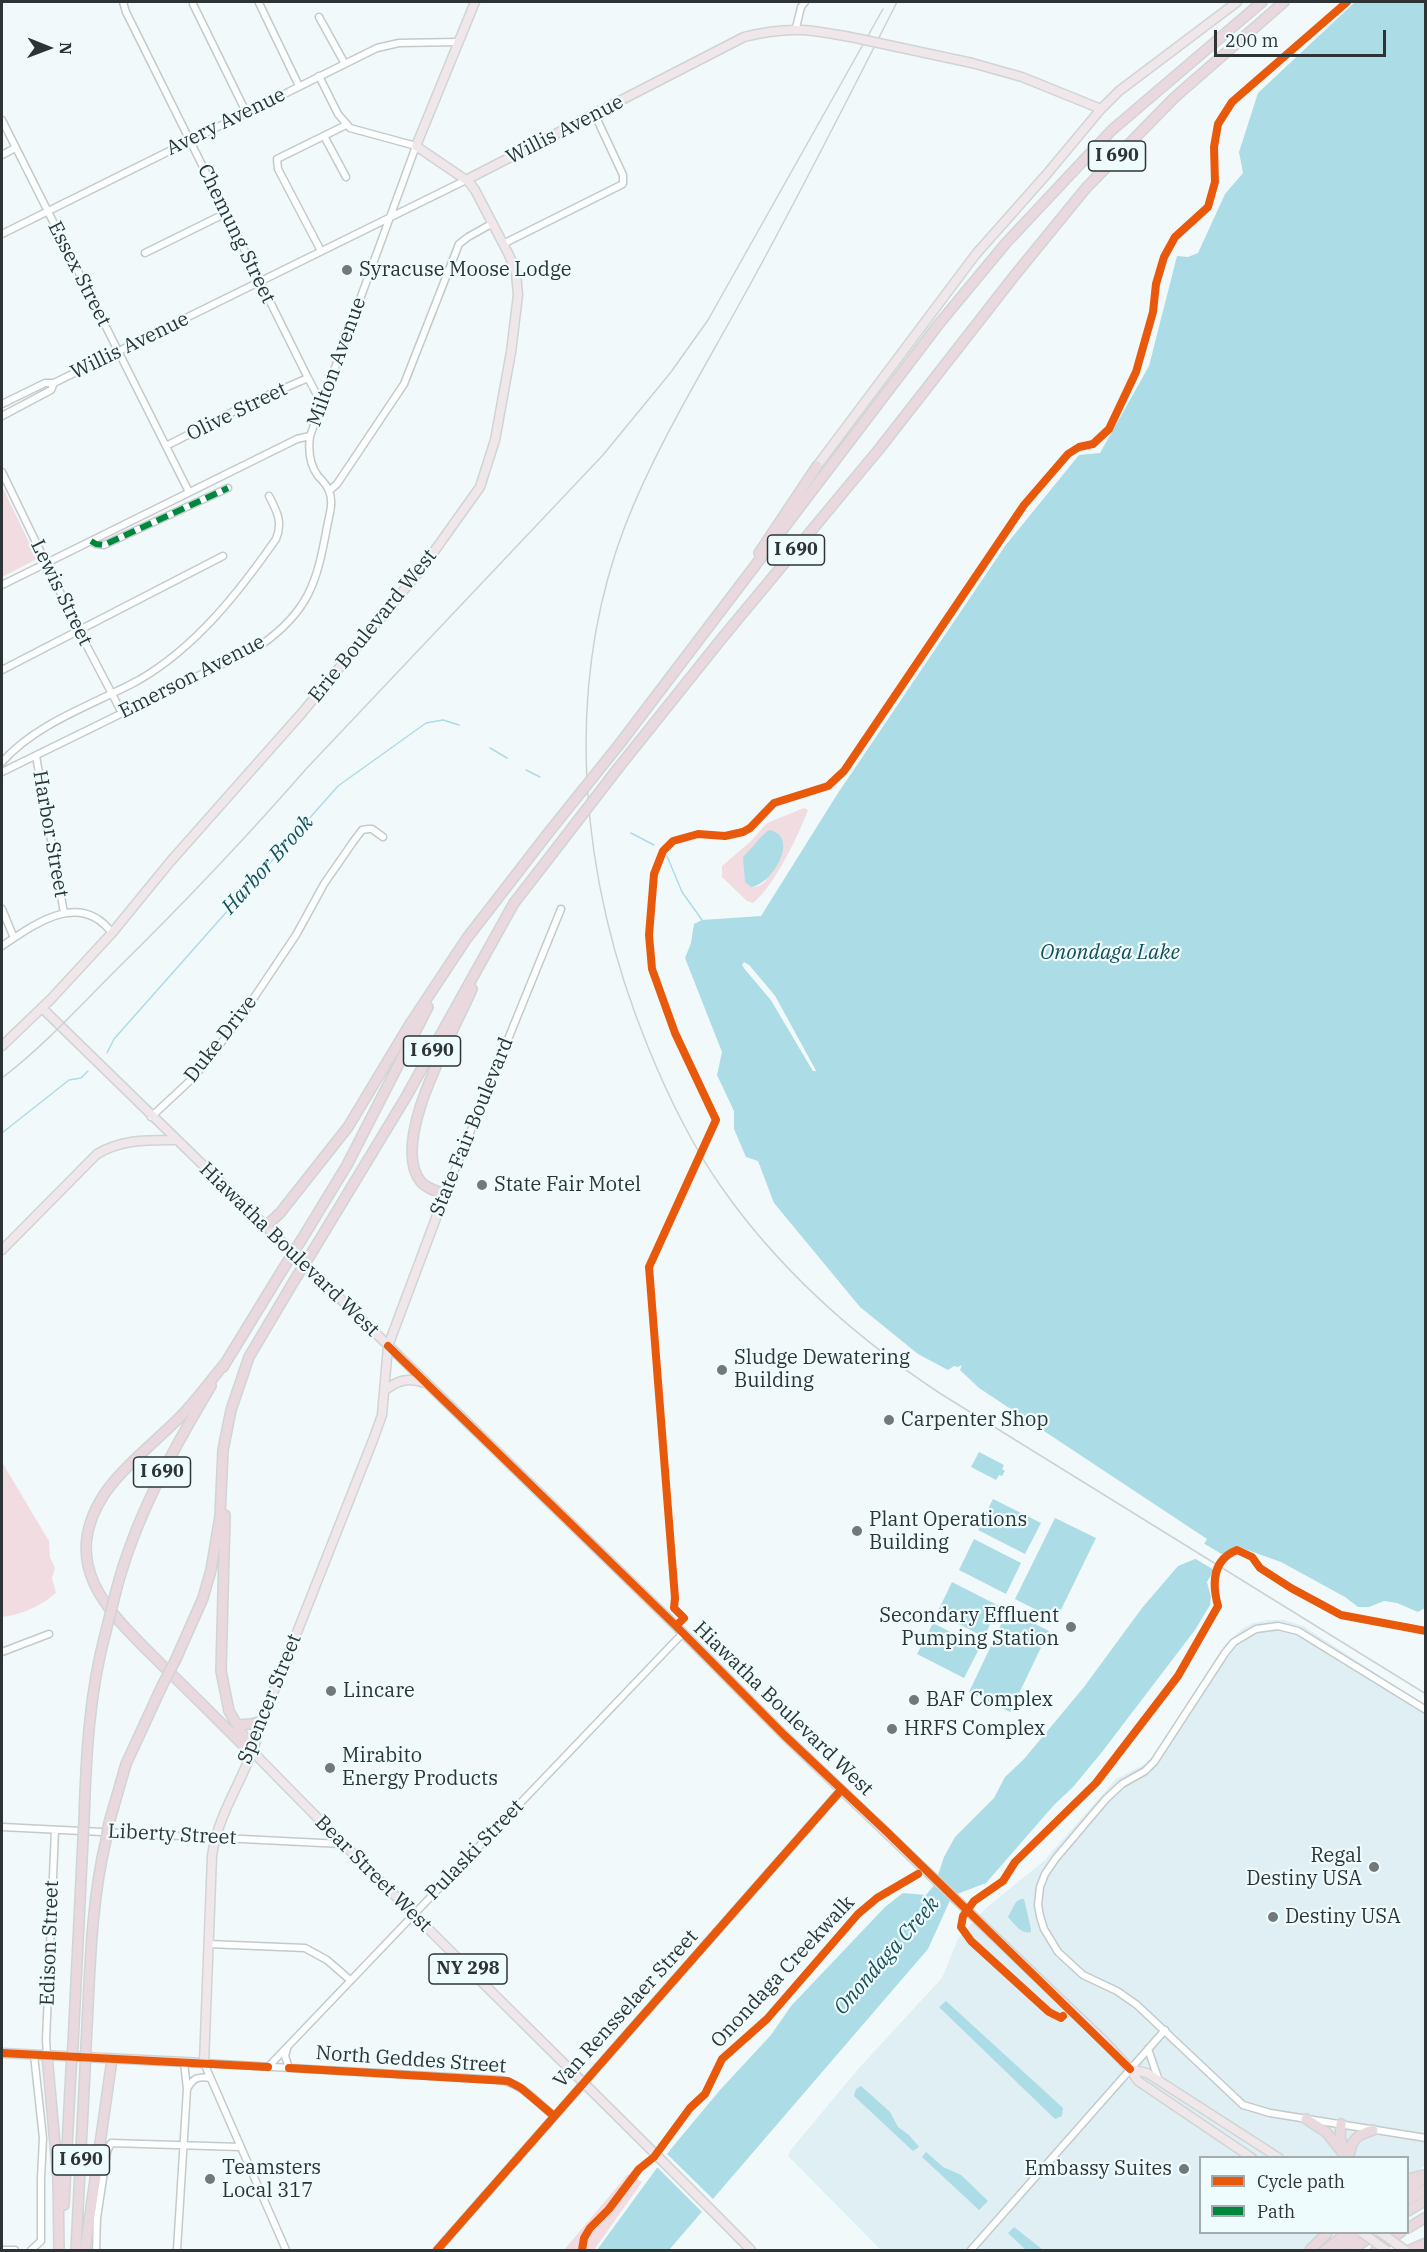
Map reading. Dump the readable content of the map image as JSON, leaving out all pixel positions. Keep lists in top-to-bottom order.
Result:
{
  "streets": {
    "highway": ["I 690"],
    "main road": [
      "Willis Avenue",
      "Milton Avenue",
      "Erie Boulevard West",
      "State Fair Boulevard",
      "Hiawatha Boulevard West",
      "Spencer Street",
      "Bear Street West",
      "NY 298",
      "North Geddes Street"
    ],
    "street": [
      "Avery Avenue",
      "Chemung Street",
      "Essex Street",
      "Olive Street",
      "Lewis Street",
      "Emerson Avenue",
      "Harbor Street",
      "Duke Drive",
      "Liberty Street",
      "Pulaski Street",
      "Edison Street",
      "Van Rensselaer Street"
    ],
    "cycle path": ["Onondaga Creekwalk"]
  },
  "crossings": [
    ["Avery Avenue", "Chemung Street"],
    ["Avery Avenue", "Essex Street"],
    ["Avery Avenue", "Milton Avenue"],
    ["Willis Avenue", "Chemung Street"],
    ["Willis Avenue", "Essex Street"],
    ["Willis Avenue", "Milton Avenue"],
    ["Willis Avenue", "Erie Boulevard West"],
    ["Chemung Street", "Milton Avenue"],
    ["Chemung Street", "Olive Street"],
    ["Essex Street", "Milton Avenue"],
    ["Essex Street", "Olive Street"],
    ["Milton Avenue", "Lewis Street"],
    ["Milton Avenue", "Erie Boulevard West"],
    ["Lewis Street", "Emerson Avenue"],
    ["Erie Boulevard West", "Hiawatha Boulevard West"],
    ["Emerson Avenue", "Harbor Street"],
    ["Duke Drive", "Hiawatha Boulevard West"],
    ["State Fair Boulevard", "Hiawatha Boulevard West"],
    ["State Fair Boulevard", "Spencer Street"],
    ["Hiawatha Boulevard West", "Spencer Street"],
    ["Hiawatha Boulevard West", "Pulaski Street"],
    ["Hiawatha Boulevard West", "Van Rensselaer Street"],
    ["Spencer Street", "Liberty Street"],
    ["Spencer Street", "Bear Street West"],
    ["Spencer Street", "North Geddes Street"],
    ["Liberty Street", "Bear Street West"],
    ["Liberty Street", "Edison Street"],
    ["Pulaski Street", "Bear Street West"],
    ["Pulaski Street", "North Geddes Street"],
    ["Bear Street West", "Van Rensselaer Street"],
    ["Edison Street", "North Geddes Street"],
    ["Van Rensselaer Street", "North Geddes Street"]
  ],
  "water": ["Harbor Brook", "Onondaga Lake", "Onondaga Creek"],
  "places": [
    "Syracuse Moose Lodge",
    "State Fair Motel",
    "Sludge Dewatering Building",
    "Carpenter Shop",
    "Plant Operations Building",
    "Secondary Effluent Pumping Station",
    "Lincare",
    "BAF Complex",
    "HRFS Complex",
    "Mirabito Energy Products",
    "Regal Destiny USA",
    "Destiny USA",
    "Embassy Suites",
    "Teamsters Local 317"
  ],
  "legend": ["Cycle path", "Path"],
  "scale_bar": "200 m",
  "north": "right"
}
